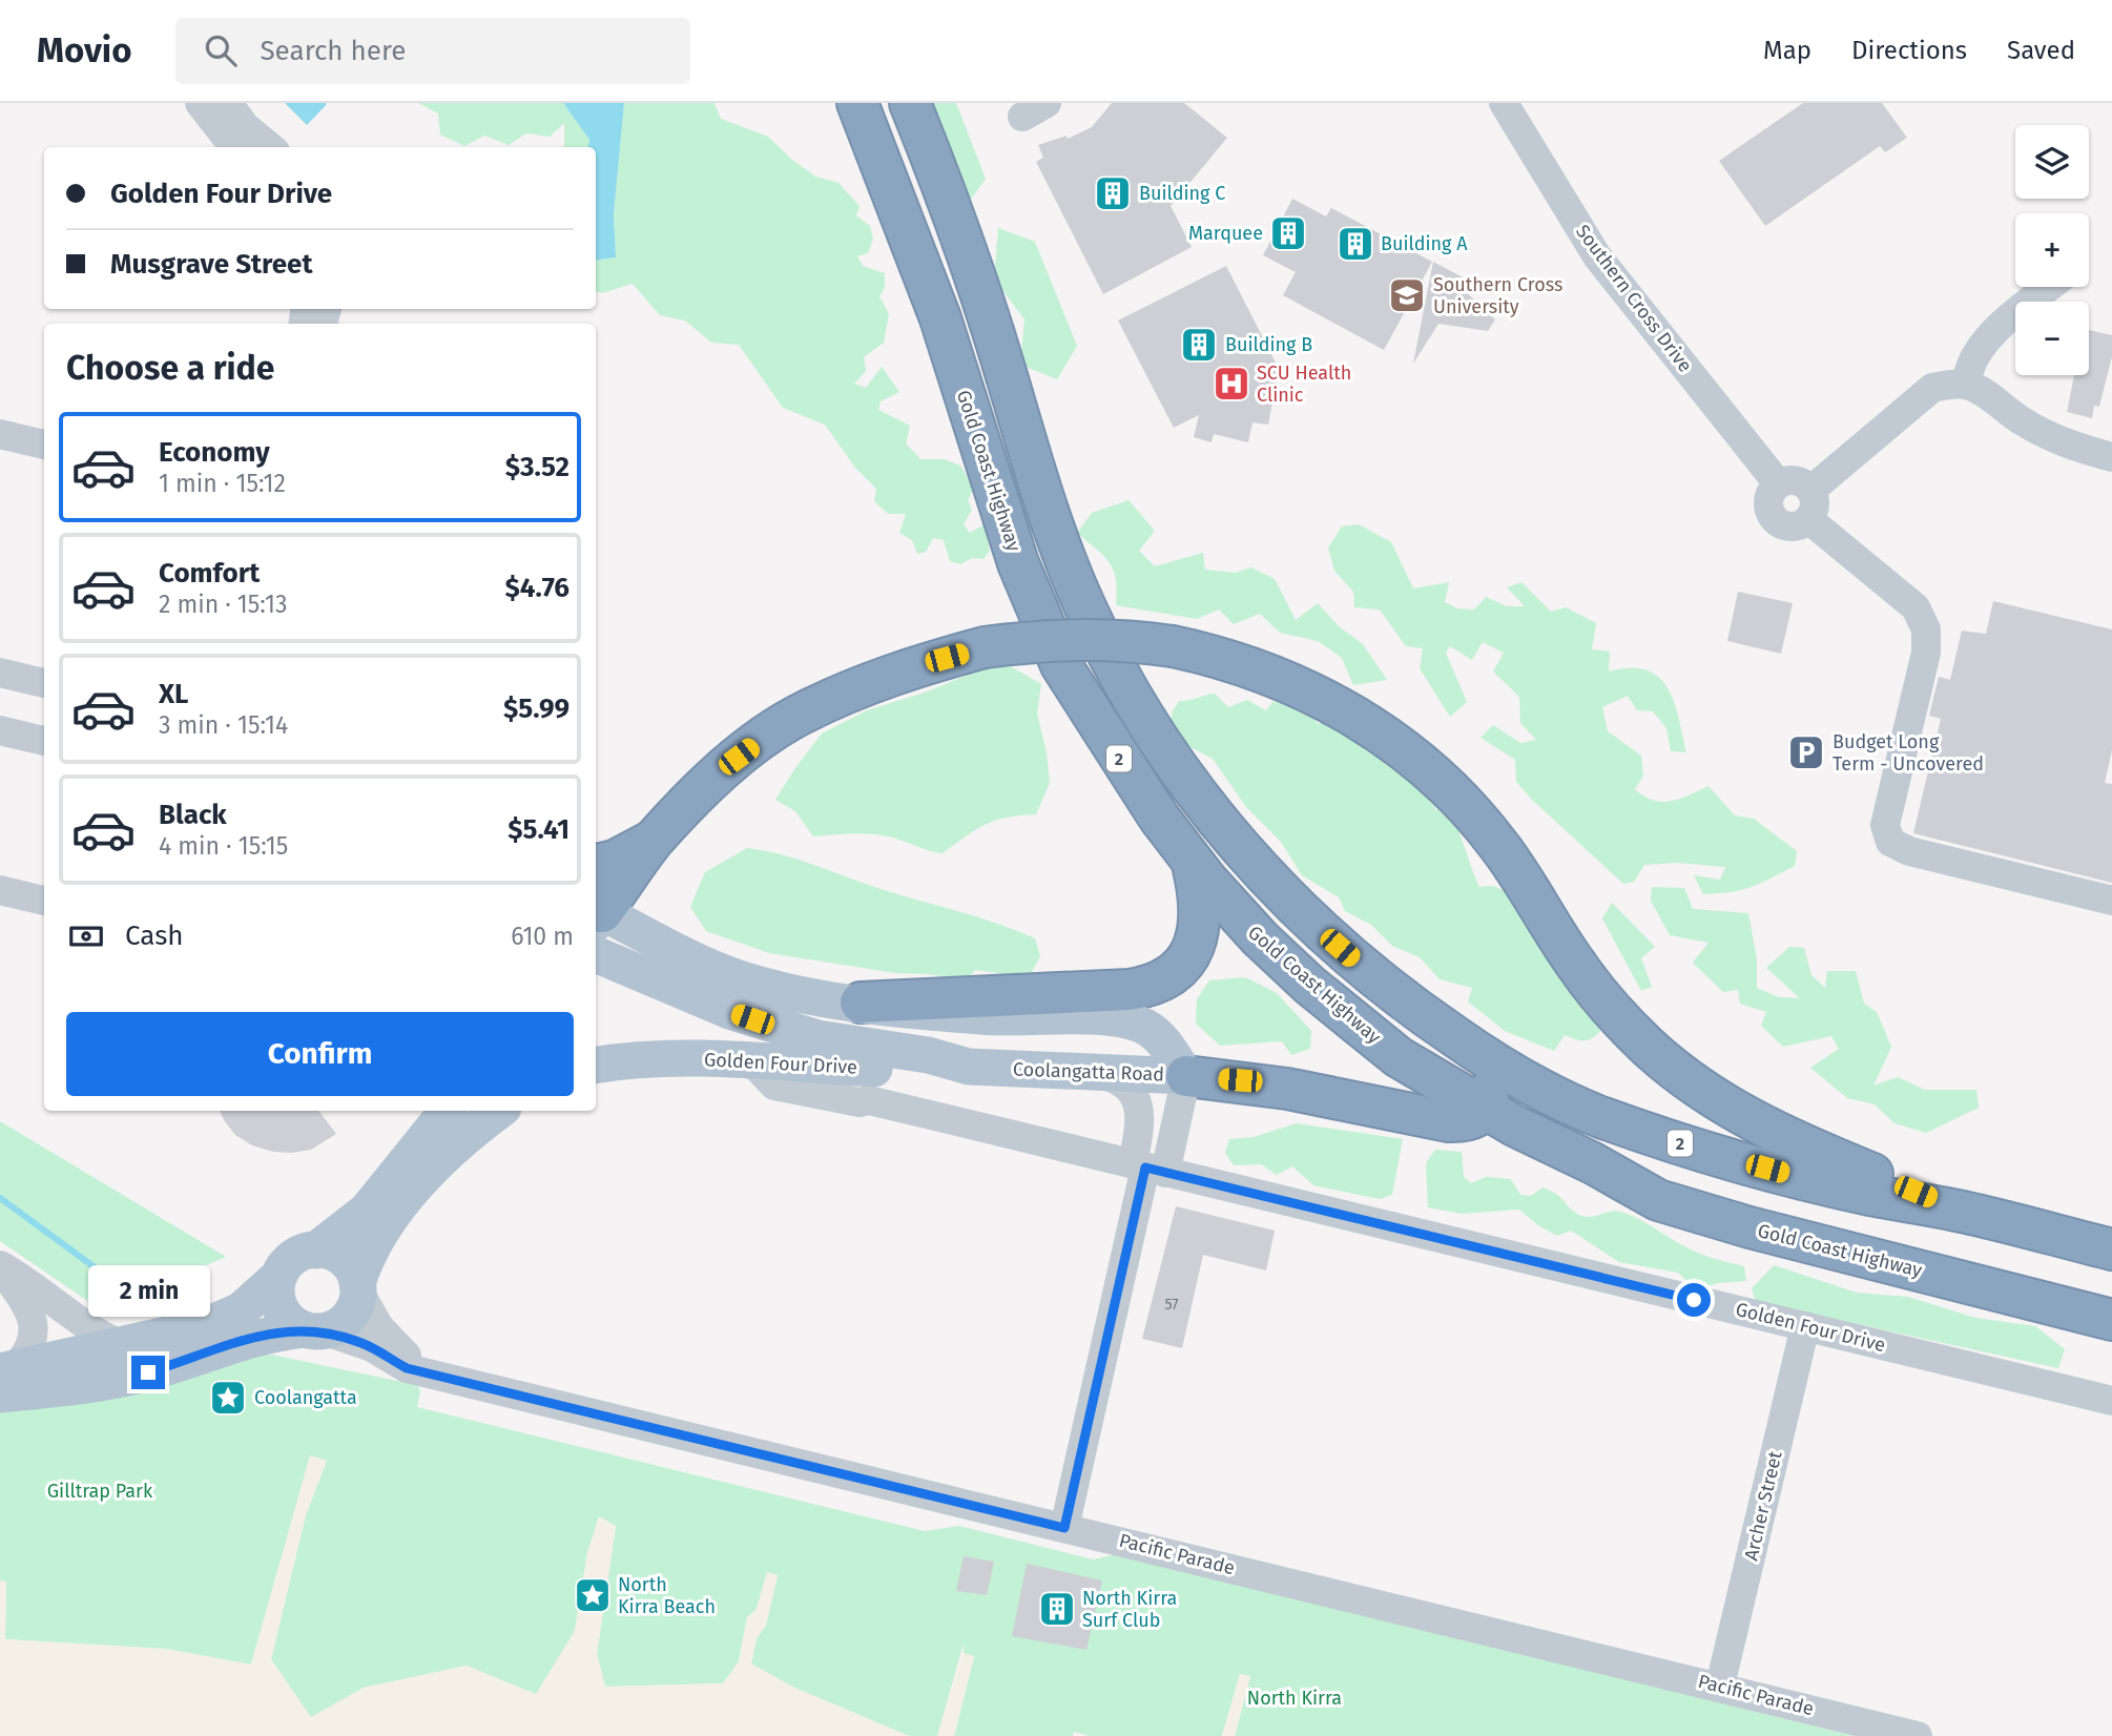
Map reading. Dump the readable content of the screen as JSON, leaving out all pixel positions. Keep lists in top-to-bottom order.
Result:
{
  "streets": {
    "highway": ["Gold Coast Highway", "2"],
    "main road": ["Golden Four Drive", "Coolangatta Road"],
    "street": ["Southern Cross Drive", "Archer Street", "Pacific Parade"]
  },
  "crossings": [
    ["Golden Four Drive", "Coolangatta Road"],
    ["Golden Four Drive", "Archer Street"],
    ["Archer Street", "Pacific Parade"]
  ],
  "parks": ["Gilltrap Park", "North Kirra"],
  "places": {
    "building": [
      "Building C",
      "Marquee",
      "Building A",
      "Building B",
      "North Kirra Surf Club"
    ],
    "school or university": ["Southern Cross University"],
    "hospital": ["SCU Health Clinic"],
    "parking": ["Budget Long Term - Uncovered"],
    "place": ["Coolangatta", "North Kirra Beach"]
  },
  "house_numbers": ["57"],
  "page": {
    "header": "Movio",
    "search": "Search here",
    "nav": ["Map", "Directions", "Saved"],
    "map_buttons": ["+", "−"],
    "banner": ["Golden Four Drive", "Musgrave Street"],
    "heading": "Choose a ride",
    "list": [
      {
        "name": "Economy",
        "note": "1 min · 15:12",
        "value": "$3.52"
      },
      {
        "name": "Comfort",
        "note": "2 min · 15:13",
        "value": "$4.76"
      },
      {
        "name": "XL",
        "note": "3 min · 15:14",
        "value": "$5.99"
      },
      {
        "name": "Black",
        "note": "4 min · 15:15",
        "value": "$5.41"
      }
    ],
    "pay": ["Cash", "610 m"],
    "buttons": "Confirm",
    "bubble": "2 min"
  }
}
